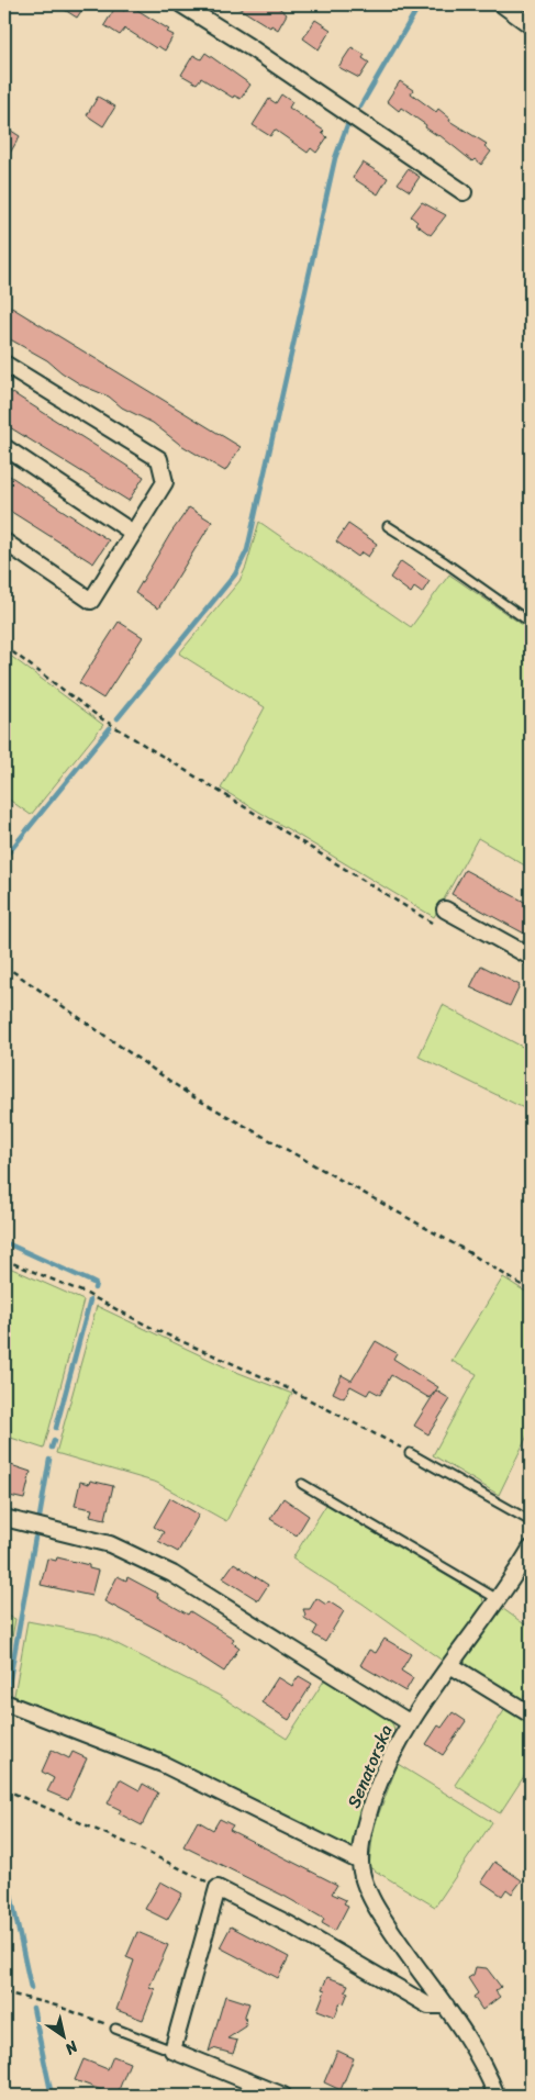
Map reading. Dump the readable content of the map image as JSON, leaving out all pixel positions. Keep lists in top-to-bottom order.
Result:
{
  "streets": {
    "street": ["Senatorska"]
  },
  "north": "bottom right"
}
